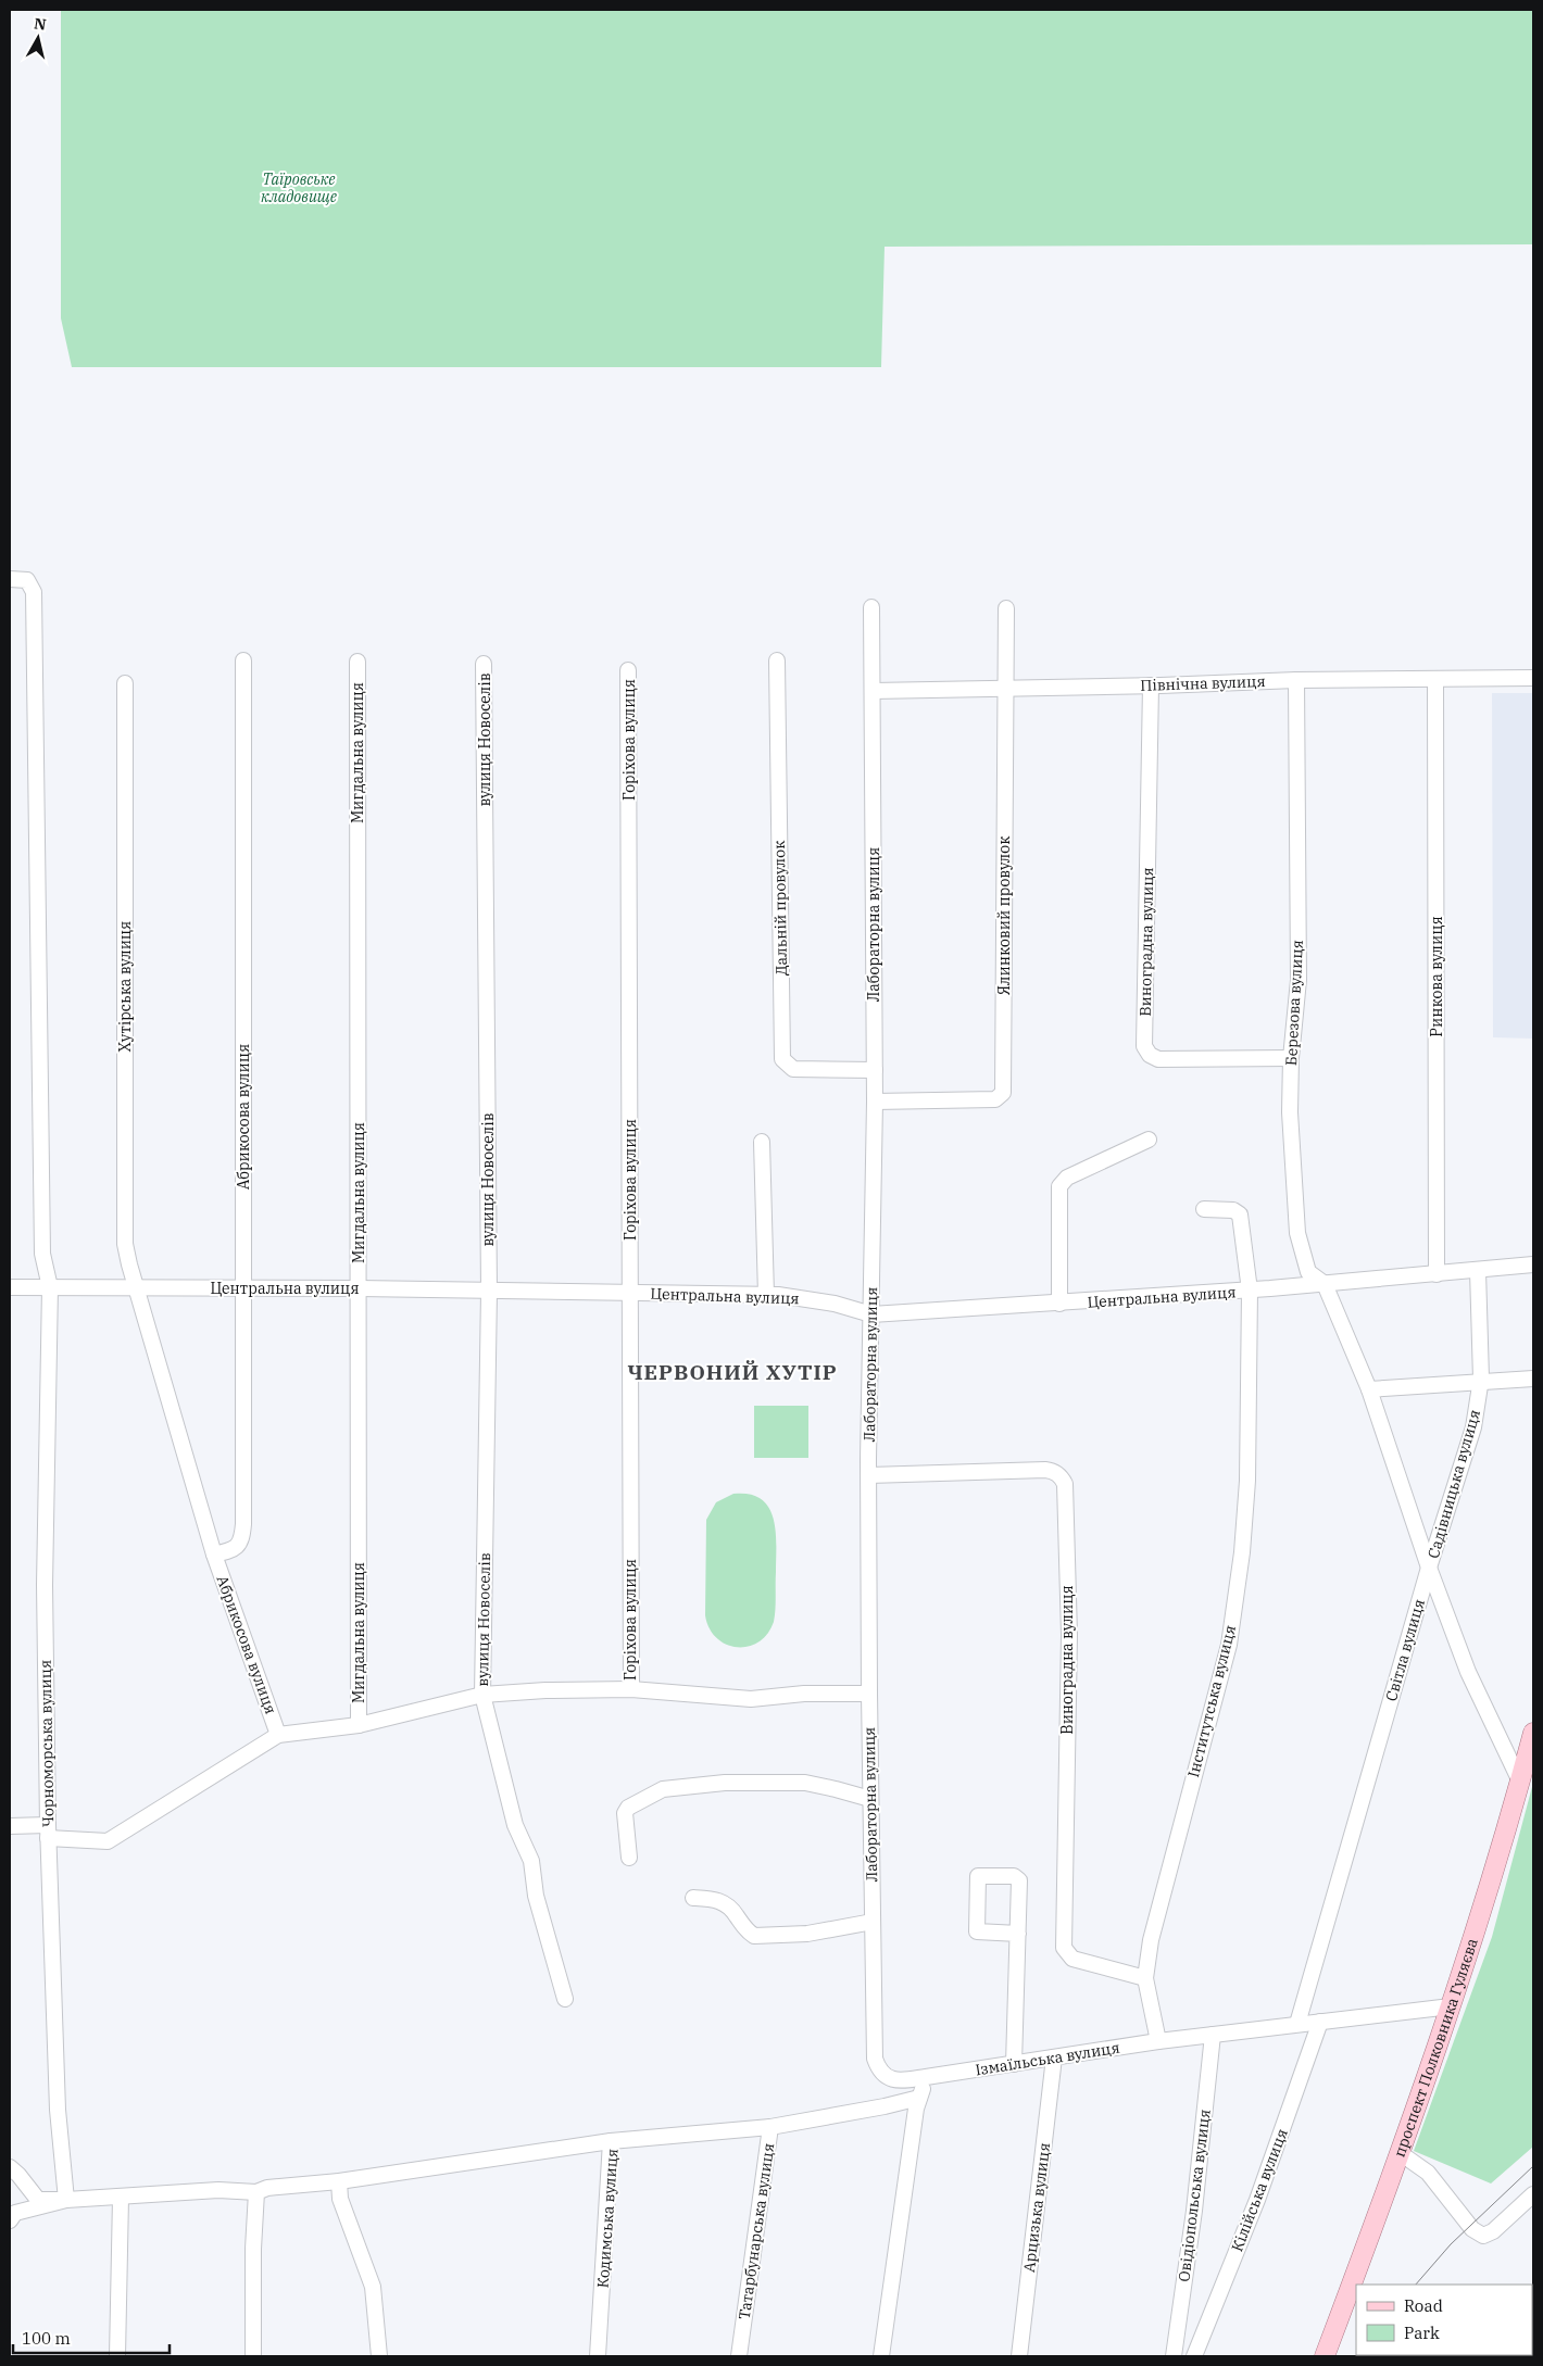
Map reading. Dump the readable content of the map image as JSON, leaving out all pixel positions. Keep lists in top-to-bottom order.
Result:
{
  "streets": {
    "main road": ["проспект Полковника Гуляєва"],
    "street": [
      "Північна вулиця",
      "вулиця Новоселів",
      "Горіхова вулиця",
      "Мигдальна вулиця",
      "Дальній провулок",
      "Ялинковий провулок",
      "Лабораторна вулиця",
      "Виноградна вулиця",
      "Ринкова вулиця",
      "Хутірська вулиця",
      "Березова вулиця",
      "Абрикосова вулиця",
      "Центральна вулиця",
      "Садівницька вулиця",
      "Світла вулиця",
      "Інститутська вулиця",
      "Чорноморська вулиця",
      "Ізмаїльська вулиця",
      "Кілійська вулиця",
      "Овідіопольська вулиця",
      "Арцизька вулиця",
      "Кодимська вулиця",
      "Татарбунарська вулиця"
    ]
  },
  "crossings": [
    ["Північна вулиця", "Ялинковий провулок"],
    ["Північна вулиця", "Лабораторна вулиця"],
    ["Північна вулиця", "Виноградна вулиця"],
    ["Північна вулиця", "Ринкова вулиця"],
    ["Північна вулиця", "Березова вулиця"],
    ["вулиця Новоселів", "Центральна вулиця"],
    ["Горіхова вулиця", "Центральна вулиця"],
    ["Мигдальна вулиця", "Центральна вулиця"],
    ["Дальній провулок", "Лабораторна вулиця"],
    ["Ялинковий провулок", "Лабораторна вулиця"],
    ["Лабораторна вулиця", "Виноградна вулиця"],
    ["Лабораторна вулиця", "Центральна вулиця"],
    ["Лабораторна вулиця", "Ізмаїльська вулиця"],
    ["Виноградна вулиця", "Березова вулиця"],
    ["Виноградна вулиця", "Інститутська вулиця"],
    ["Ринкова вулиця", "Центральна вулиця"],
    ["Хутірська вулиця", "Абрикосова вулиця"],
    ["Хутірська вулиця", "Центральна вулиця"],
    ["Березова вулиця", "Центральна вулиця"],
    ["Абрикосова вулиця", "Центральна вулиця"],
    ["Центральна вулиця", "Садівницька вулиця"],
    ["Центральна вулиця", "Інститутська вулиця"],
    ["Центральна вулиця", "Чорноморська вулиця"],
    ["Садівницька вулиця", "Світла вулиця"],
    ["Світла вулиця", "Ізмаїльська вулиця"],
    ["Інститутська вулиця", "Ізмаїльська вулиця"],
    ["проспект Полковника Гуляєва", "Ізмаїльська вулиця"],
    ["Ізмаїльська вулиця", "Кілійська вулиця"],
    ["Ізмаїльська вулиця", "Овідіопольська вулиця"],
    ["Ізмаїльська вулиця", "Арцизька вулиця"],
    ["Кодимська вулиця", "Татарбунарська вулиця"]
  ],
  "districts": ["ЧЕРВОНИЙ ХУТІР"],
  "parks": ["Таїровське кладовище"],
  "legend": ["Road", "Park"],
  "scale_bar": "100 m",
  "north": "top"
}
